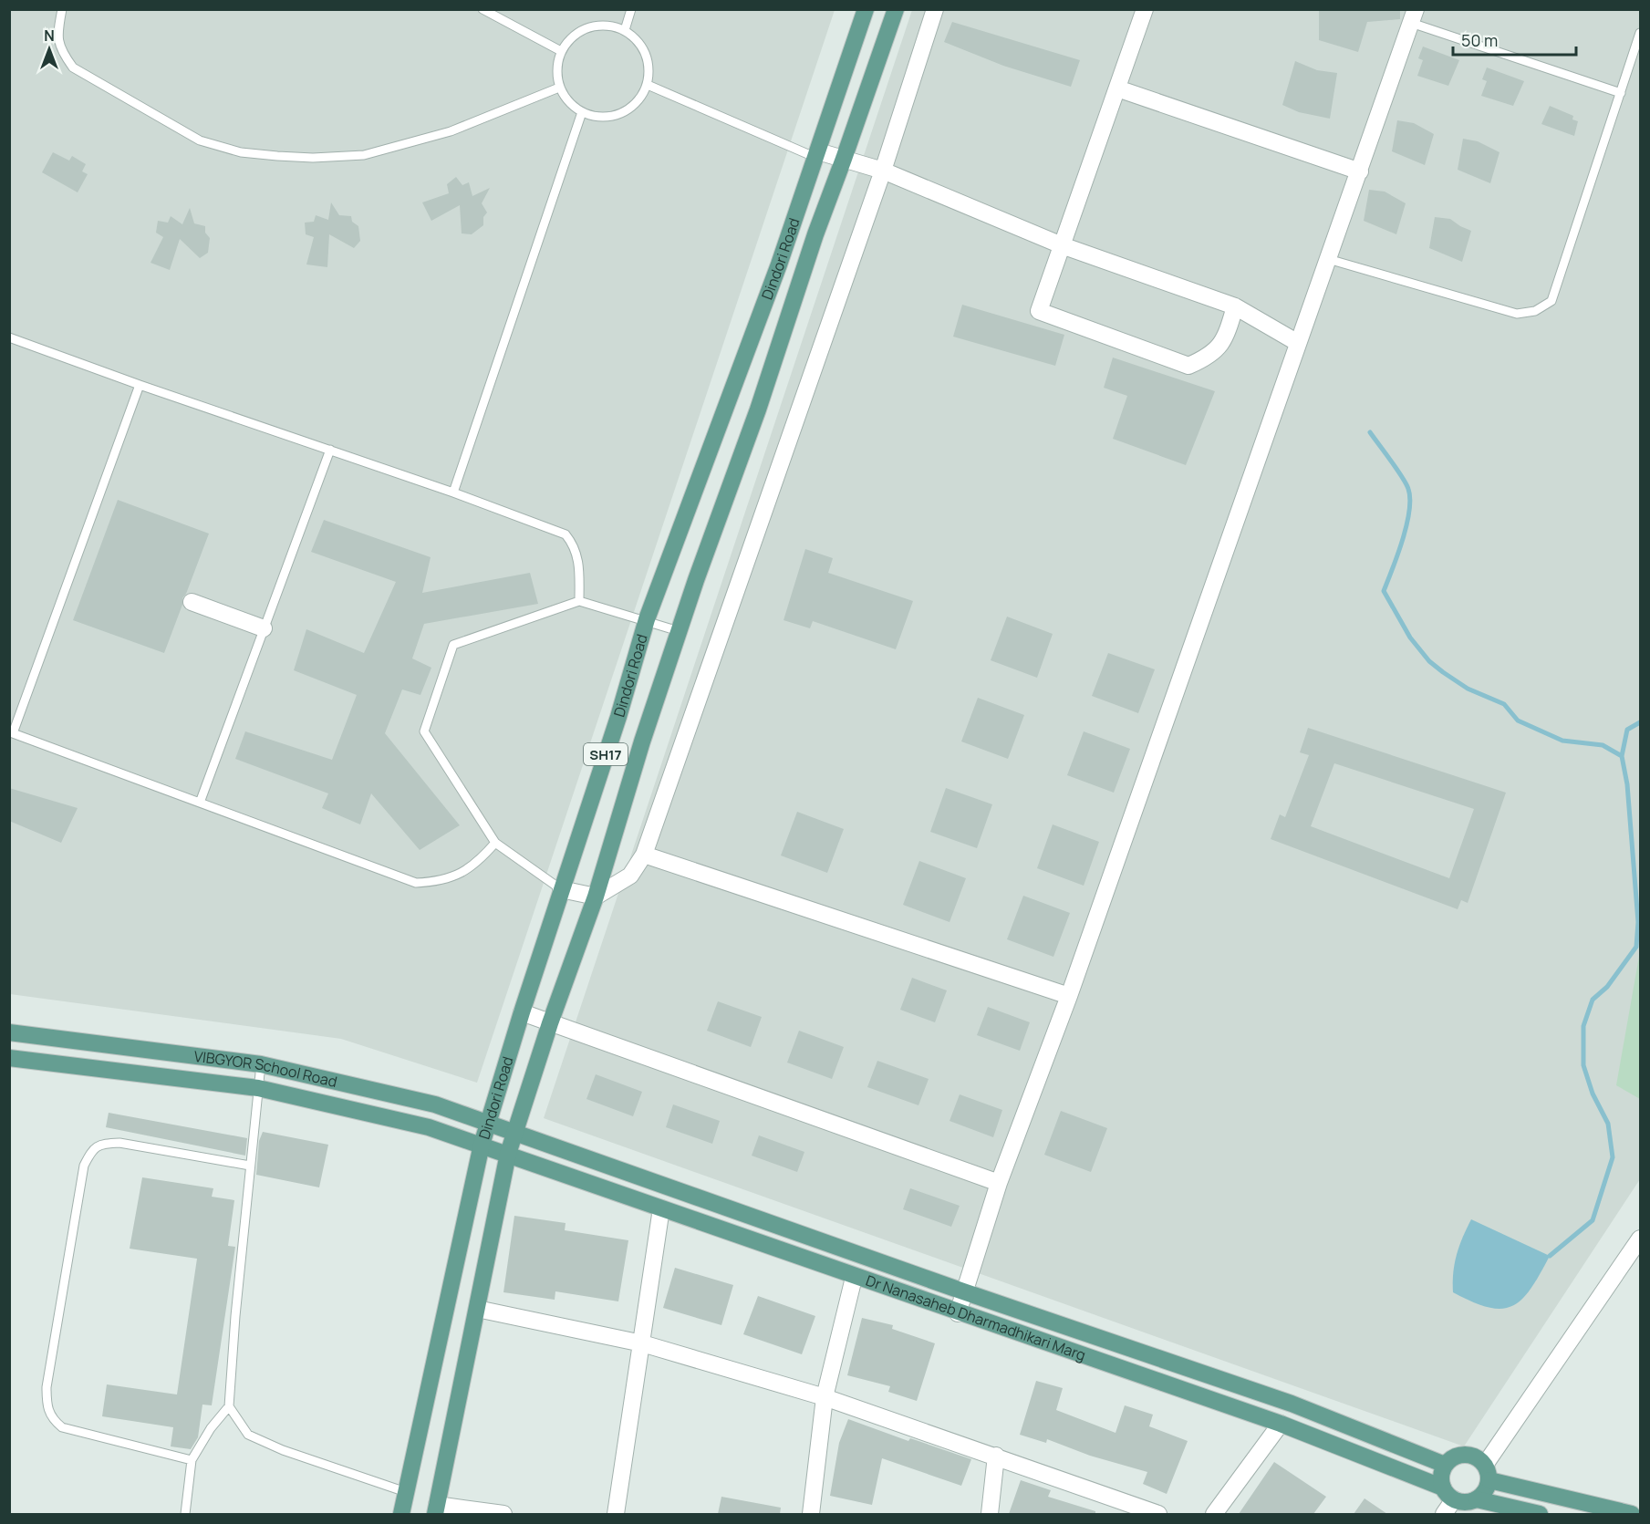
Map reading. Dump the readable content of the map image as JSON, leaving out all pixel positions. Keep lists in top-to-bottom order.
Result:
{
  "streets": {
    "main road": [
      "Dindori Road",
      "SH17",
      "VIBGYOR School Road",
      "Dr Nanasaheb Dharmadhikari Marg"
    ]
  },
  "crossings": [
    ["Dindori Road", "VIBGYOR School Road"],
    ["VIBGYOR School Road", "Dr Nanasaheb Dharmadhikari Marg"]
  ],
  "scale_bar": "50 m",
  "north": "top"
}
